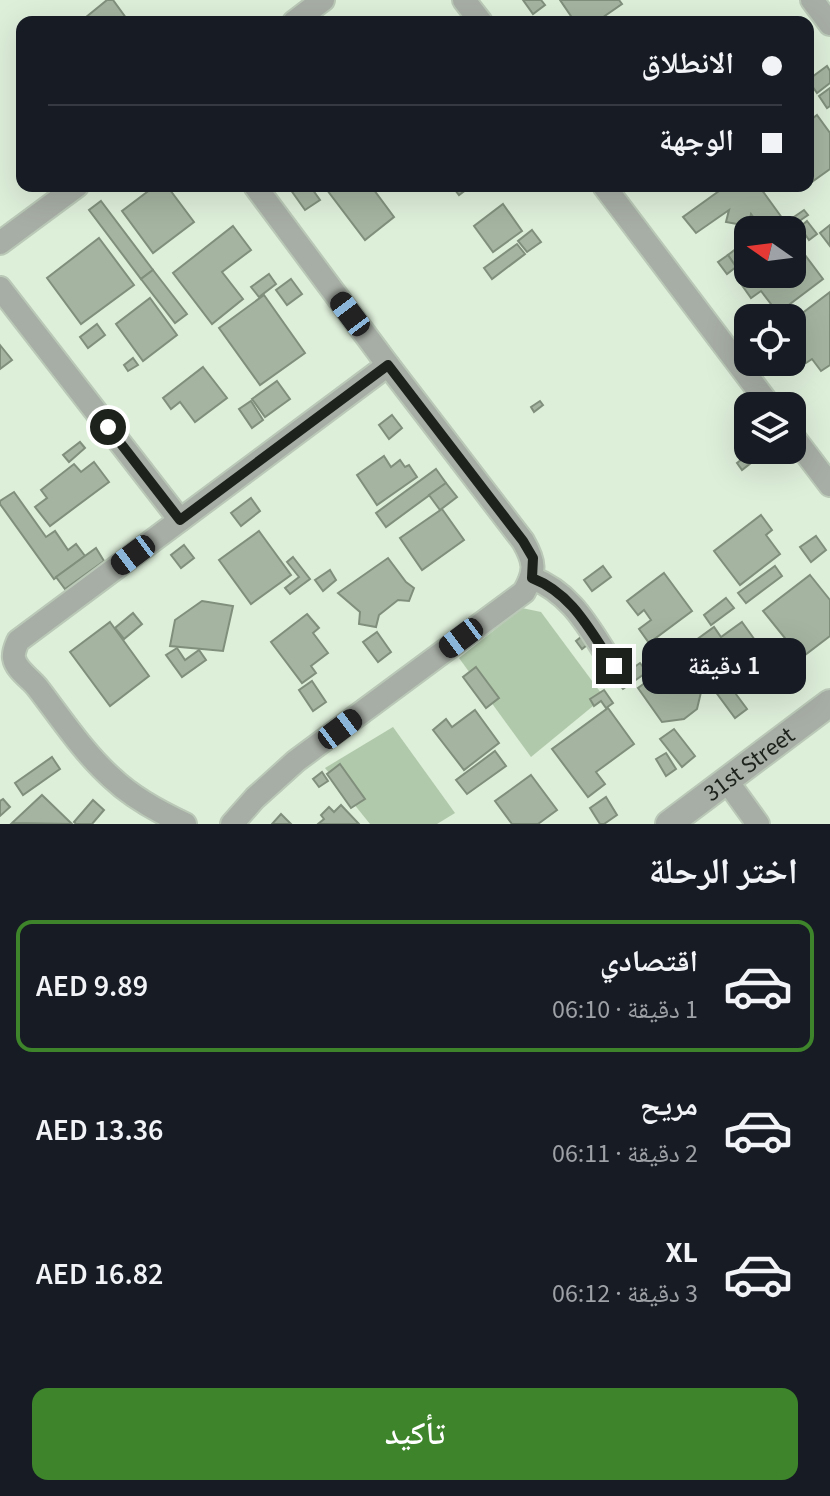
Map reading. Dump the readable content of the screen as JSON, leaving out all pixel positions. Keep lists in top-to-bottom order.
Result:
{
  "streets": {
    "street": ["31st Street"]
  },
  "north": "left",
  "page": {
    "banner": ["الانطلاق", "الوجهة"],
    "bubble": "1 دقيقة",
    "heading": "اختر الرحلة",
    "list": [
      {
        "name": "اقتصادي",
        "note": "1 دقيقة · 06:10",
        "value": "AED 9.89"
      },
      {
        "name": "مريح",
        "note": "2 دقيقة · 06:11",
        "value": "AED 13.36"
      },
      {
        "name": "XL",
        "note": "3 دقيقة · 06:12",
        "value": "AED 16.82"
      }
    ],
    "buttons": "تأكيد"
  }
}
